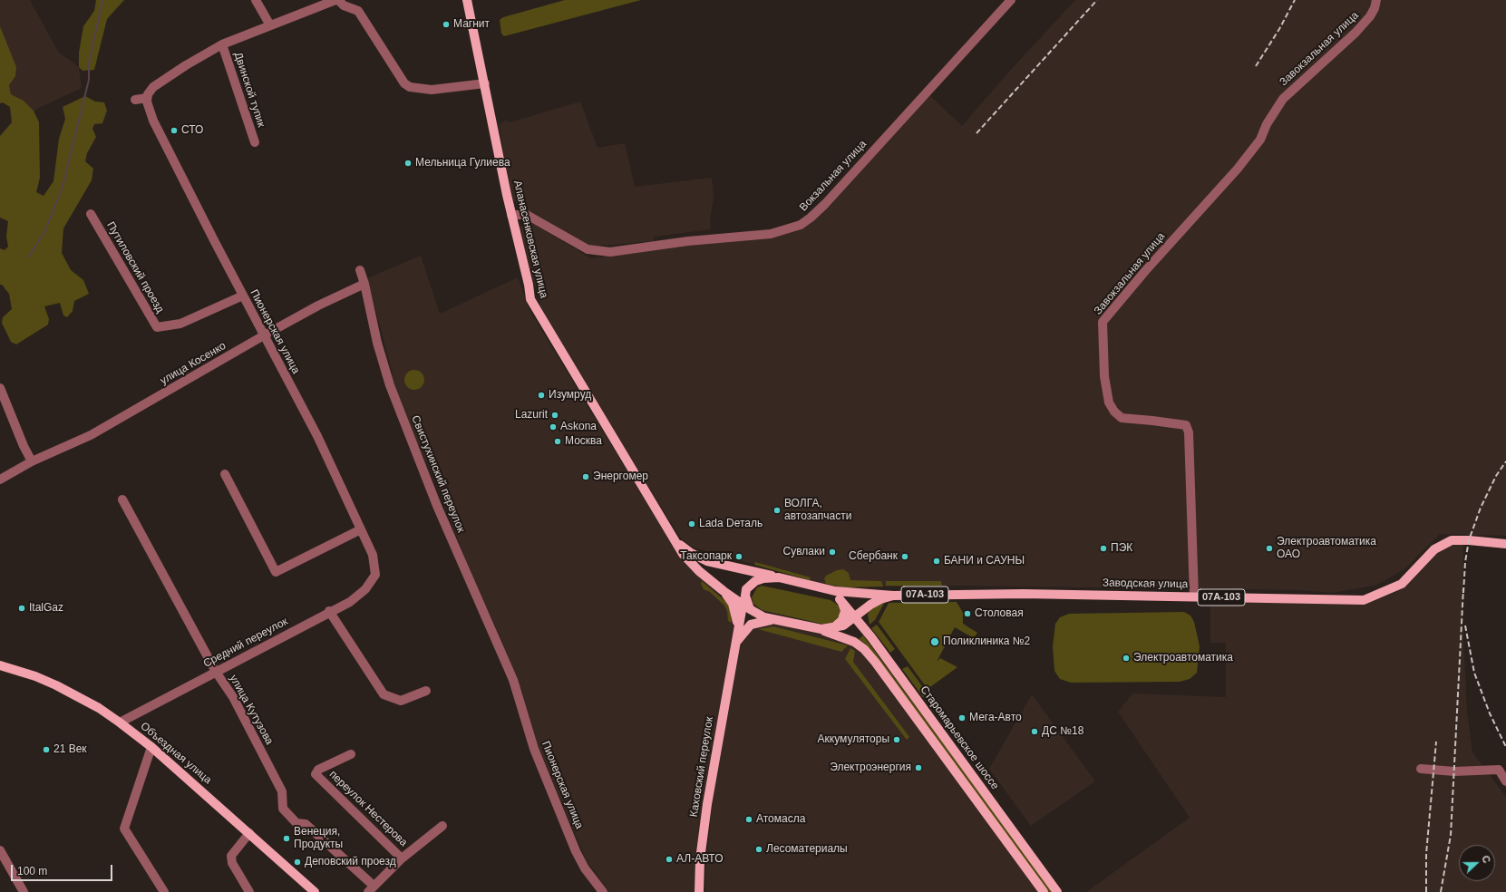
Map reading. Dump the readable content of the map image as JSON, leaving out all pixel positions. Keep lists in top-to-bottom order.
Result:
{
  "streets": {
    "main road": [
      "Апанасенковская улица",
      "Заводская улица",
      "07А-103",
      "Старомарьевское шоссе",
      "Объездная улица",
      "Каховский переулок"
    ],
    "street": [
      "Завокзальная улица",
      "Двинской тупик",
      "Вокзальная улица",
      "Путиловский проезд",
      "Пионерская улица",
      "улица Косенко",
      "Свистухинский переулок",
      "Средний переулок",
      "улица Кутузова",
      "переулок Нестерова"
    ]
  },
  "crossings": [
    ["Завокзальная улица", "Заводская улица"],
    ["Вокзальная улица", "Апанасенковская улица"],
    ["Путиловский проезд", "Пионерская улица"],
    ["Пионерская улица", "улица Косенко"],
    ["Пионерская улица", "Свистухинский переулок"],
    ["Пионерская улица", "Средний переулок"],
    ["улица Косенко", "Свистухинский переулок"],
    ["Средний переулок", "улица Кутузова"],
    ["Средний переулок", "Объездная улица"]
  ],
  "places": [
    "Магнит",
    "СТО",
    "Мельница Гулиева",
    "Изумруд",
    "Lazurit",
    "Askona",
    "Москва",
    "Энергомер",
    "ВОЛГА, автозапчасти",
    "Lada Dеталь",
    "ПЭК",
    "Электроавтоматика ОАО",
    "Сувлаки",
    "Таксопарк",
    "Сбербанк",
    "БАНИ и САУНЫ",
    "ItalGaz",
    "Столовая",
    "Поликлиника №2",
    "Электроавтоматика",
    "Мега-Авто",
    "ДС №18",
    "Аккумуляторы",
    "21 Век",
    "Электроэнергия",
    "Атомасла",
    "Венеция, Продукты",
    "Лесоматериалы",
    "АЛ-АВТО",
    "Деповский проезд"
  ],
  "scale_bar": "100 m",
  "north": "right"
}
